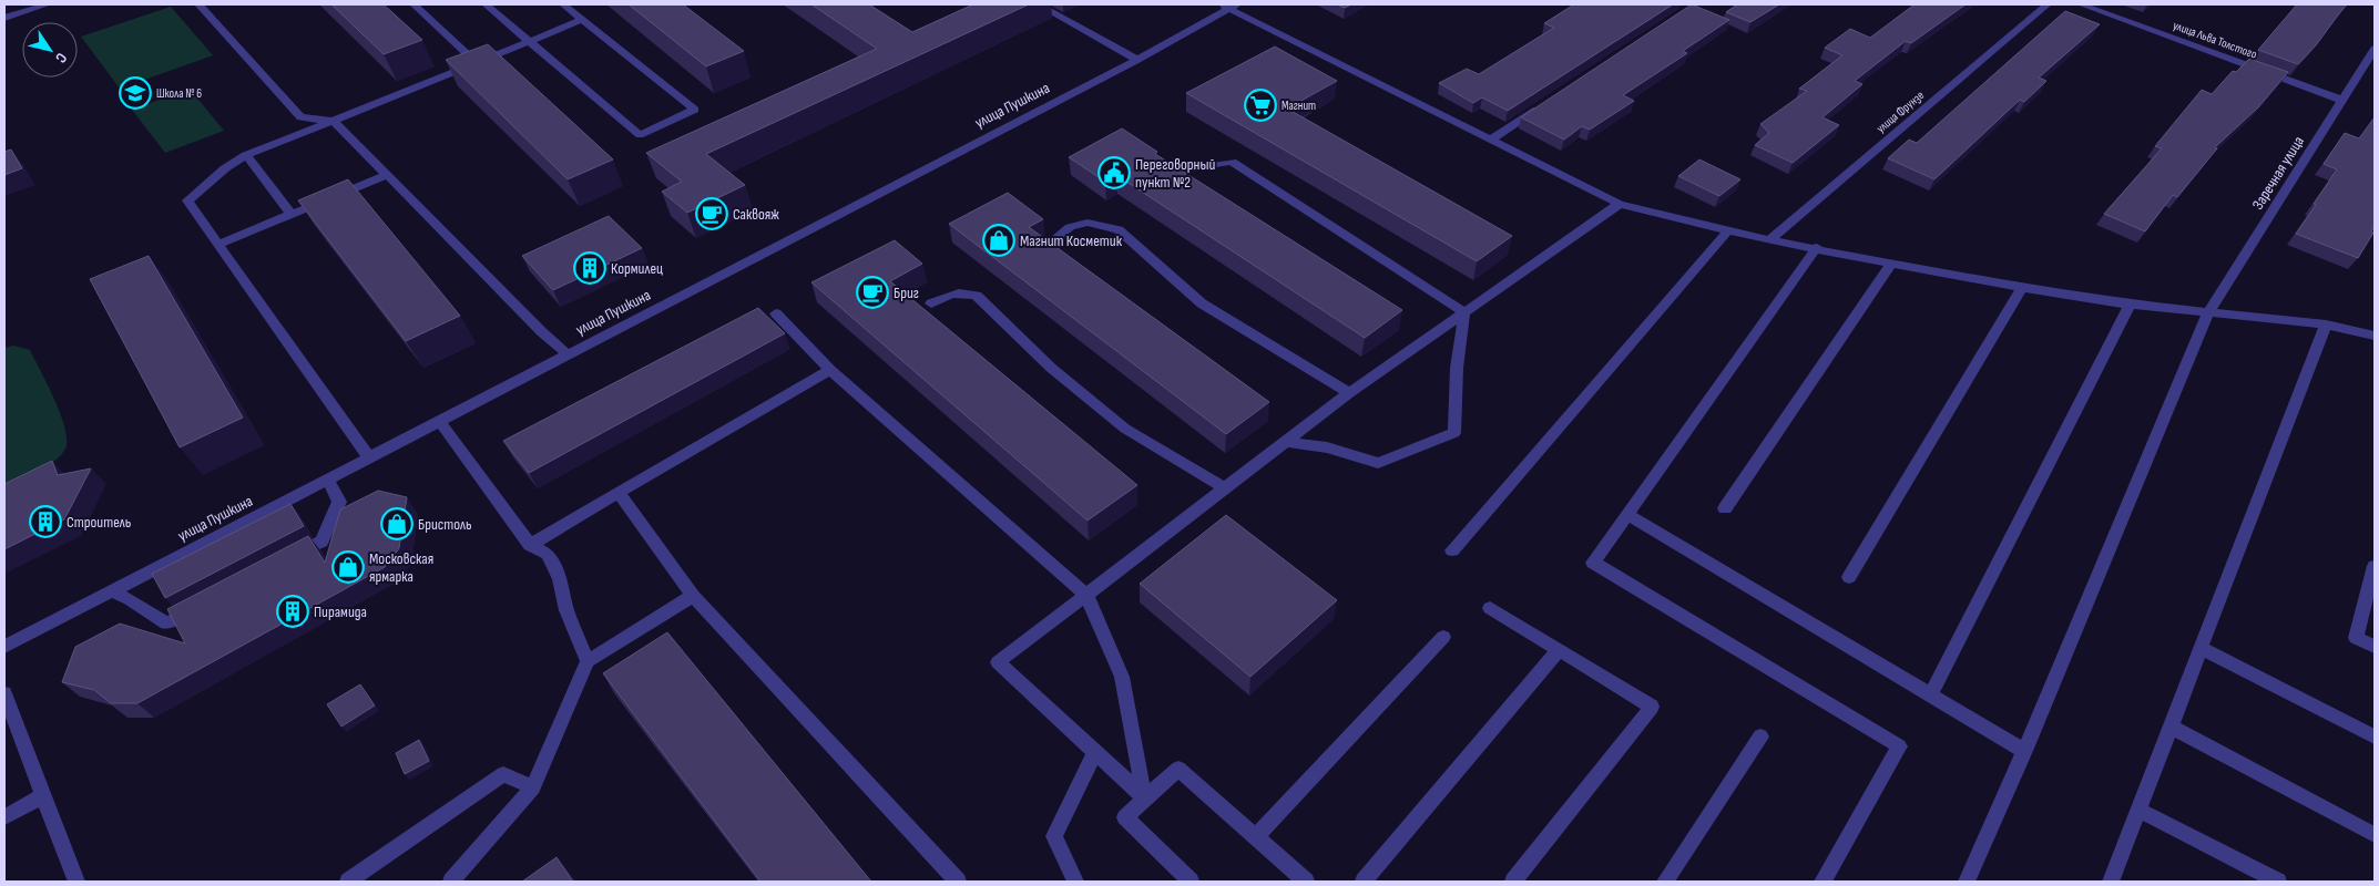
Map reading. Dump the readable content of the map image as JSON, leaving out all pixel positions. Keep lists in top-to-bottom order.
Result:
{
  "streets": {
    "street": [
      "улица Льва Толстого",
      "улица Пушкина",
      "улица Фрунзе",
      "Заречная улица"
    ]
  },
  "crossings": [
    ["улица Льва Толстого", "Заречная улица"]
  ],
  "places": {
    "school or university": ["Школа № 6"],
    "supermarket": ["Магнит"],
    "public building": ["Переговорный пункт №2"],
    "cafe": ["Саквояж", "Бриг"],
    "shop": ["Магнит Косметик", "Бристоль", "Московская ярмарка"],
    "building": ["Кормилец", "Строитель", "Пирамида"]
  },
  "north": "bottom right"
}
